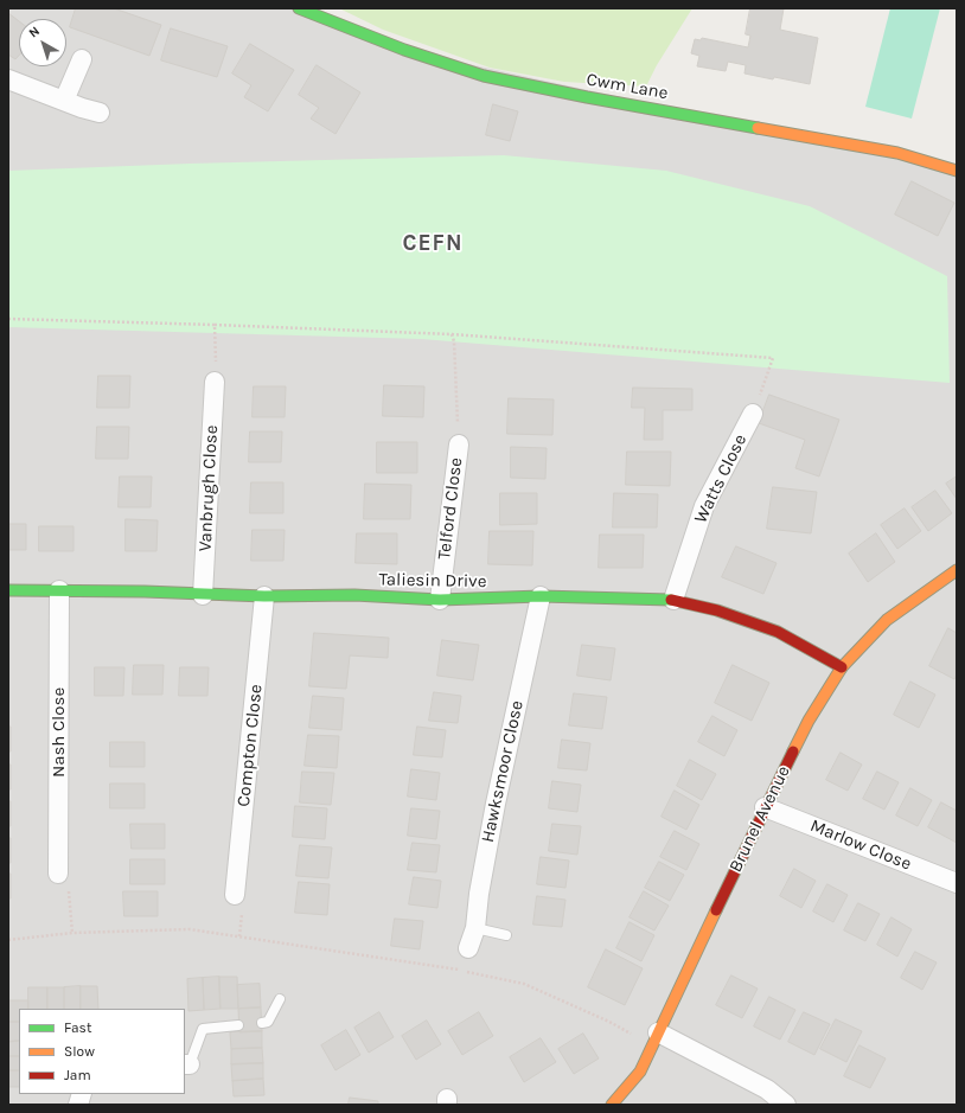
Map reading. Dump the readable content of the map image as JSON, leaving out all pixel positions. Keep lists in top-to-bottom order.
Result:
{
  "streets": {
    "street": [
      "Cwm Lane",
      "Watts Close",
      "Vanbrugh Close",
      "Telford Close",
      "Taliesin Drive",
      "Nash Close",
      "Compton Close",
      "Hawksmoor Close",
      "Brunel Avenue",
      "Marlow Close"
    ]
  },
  "crossings": [
    ["Watts Close", "Taliesin Drive"],
    ["Vanbrugh Close", "Taliesin Drive"],
    ["Telford Close", "Taliesin Drive"],
    ["Taliesin Drive", "Nash Close"],
    ["Taliesin Drive", "Compton Close"],
    ["Taliesin Drive", "Hawksmoor Close"],
    ["Taliesin Drive", "Brunel Avenue"],
    ["Brunel Avenue", "Marlow Close"]
  ],
  "districts": ["CEFN"],
  "legend": ["Fast", "Slow", "Jam"],
  "north": "top left"
}
